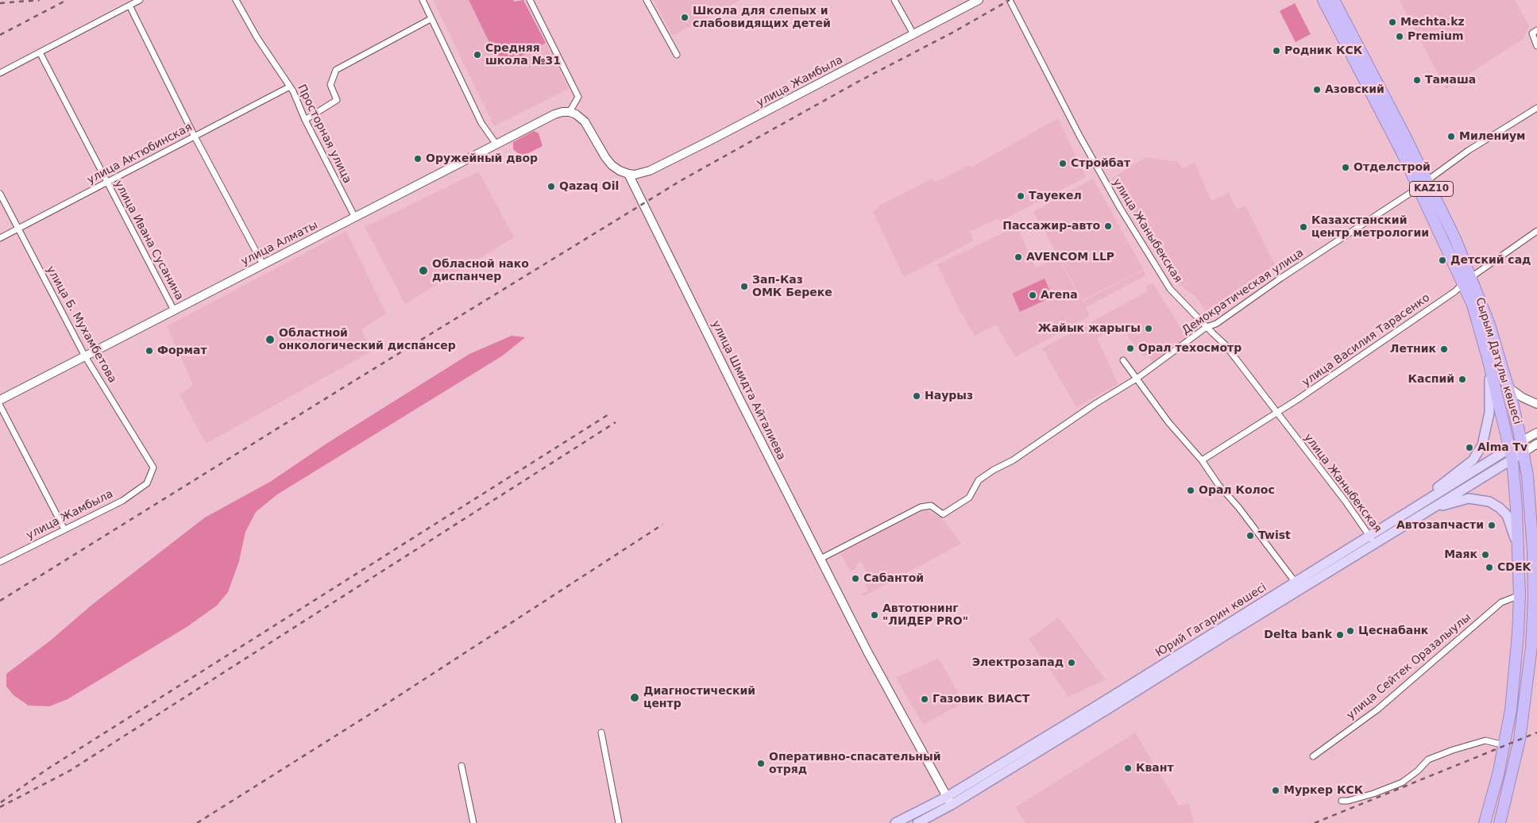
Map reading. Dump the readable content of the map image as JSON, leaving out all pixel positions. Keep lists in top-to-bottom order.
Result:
{
  "streets": {
    "highway": ["KAZ10", "Сырым Датұлы көшесі"],
    "main road": ["Юрий Гагарин көшесі"],
    "street": [
      "улица Жамбыла",
      "Просторная улица",
      "улица Актюбинская",
      "улица Жаныбекская",
      "улица Ивана Сусанина",
      "улица Алматы",
      "Демократическая улица",
      "улица Б. Мухамбетова",
      "улица Василия Тарасенко",
      "улица Шмидта Айталиева",
      "улица Сейтек Оразалыулы"
    ]
  },
  "crossings": [
    ["улица Жамбыла", "улица Б. Мухамбетова"],
    ["улица Жамбыла", "улица Шмидта Айталиева"],
    ["Просторная улица", "улица Актюбинская"],
    ["Просторная улица", "улица Алматы"],
    ["улица Актюбинская", "улица Ивана Сусанина"],
    ["улица Актюбинская", "улица Б. Мухамбетова"],
    ["улица Жаныбекская", "Демократическая улица"],
    ["улица Жаныбекская", "улица Василия Тарасенко"],
    ["улица Жаныбекская", "Юрий Гагарин көшесі"],
    ["улица Ивана Сусанина", "улица Алматы"],
    ["улица Алматы", "улица Б. Мухамбетова"],
    ["Демократическая улица", "Сырым Датұлы көшесі"],
    ["Демократическая улица", "улица Шмидта Айталиева"],
    ["улица Василия Тарасенко", "Сырым Датұлы көшесі"],
    ["Сырым Датұлы көшесі", "Юрий Гагарин көшесі"],
    ["Сырым Датұлы көшесі", "улица Сейтек Оразалыулы"],
    ["улица Шмидта Айталиева", "Юрий Гагарин көшесі"]
  ],
  "places": [
    "Школа для слепых и слабовидящих детей",
    "Mechta.kz",
    "Premium",
    "Родник КСК",
    "Средняя школа №31",
    "Тамаша",
    "Азовский",
    "Милениум",
    "Оружейный двор",
    "Стройбат",
    "Отделстрой",
    "Qazaq Oil",
    "Тауекел",
    "Пассажир-авто",
    "Казахстанский центр метрологии",
    "AVENCOM LLP",
    "Детский сад",
    "Обласной нако диспанчер",
    "Зап-Каз ОМК Береке",
    "Arena",
    "Жайык жарыгы",
    "Областной онкологический диспансер",
    "Орал техосмотр",
    "Летник",
    "Формат",
    "Каспий",
    "Наурыз",
    "Alma Tv",
    "Орал Колос",
    "Автозапчасти",
    "Twist",
    "Маяк",
    "CDEK",
    "Сабантой",
    "Автотюнинг \"ЛИДЕР PRO\"",
    "Цеснабанк",
    "Delta bank",
    "Электрозапад",
    "Диагностический центр",
    "Газовик ВИАСТ",
    "Оперативно-спасательный отряд",
    "Квант",
    "Муркер КСК"
  ]
}
